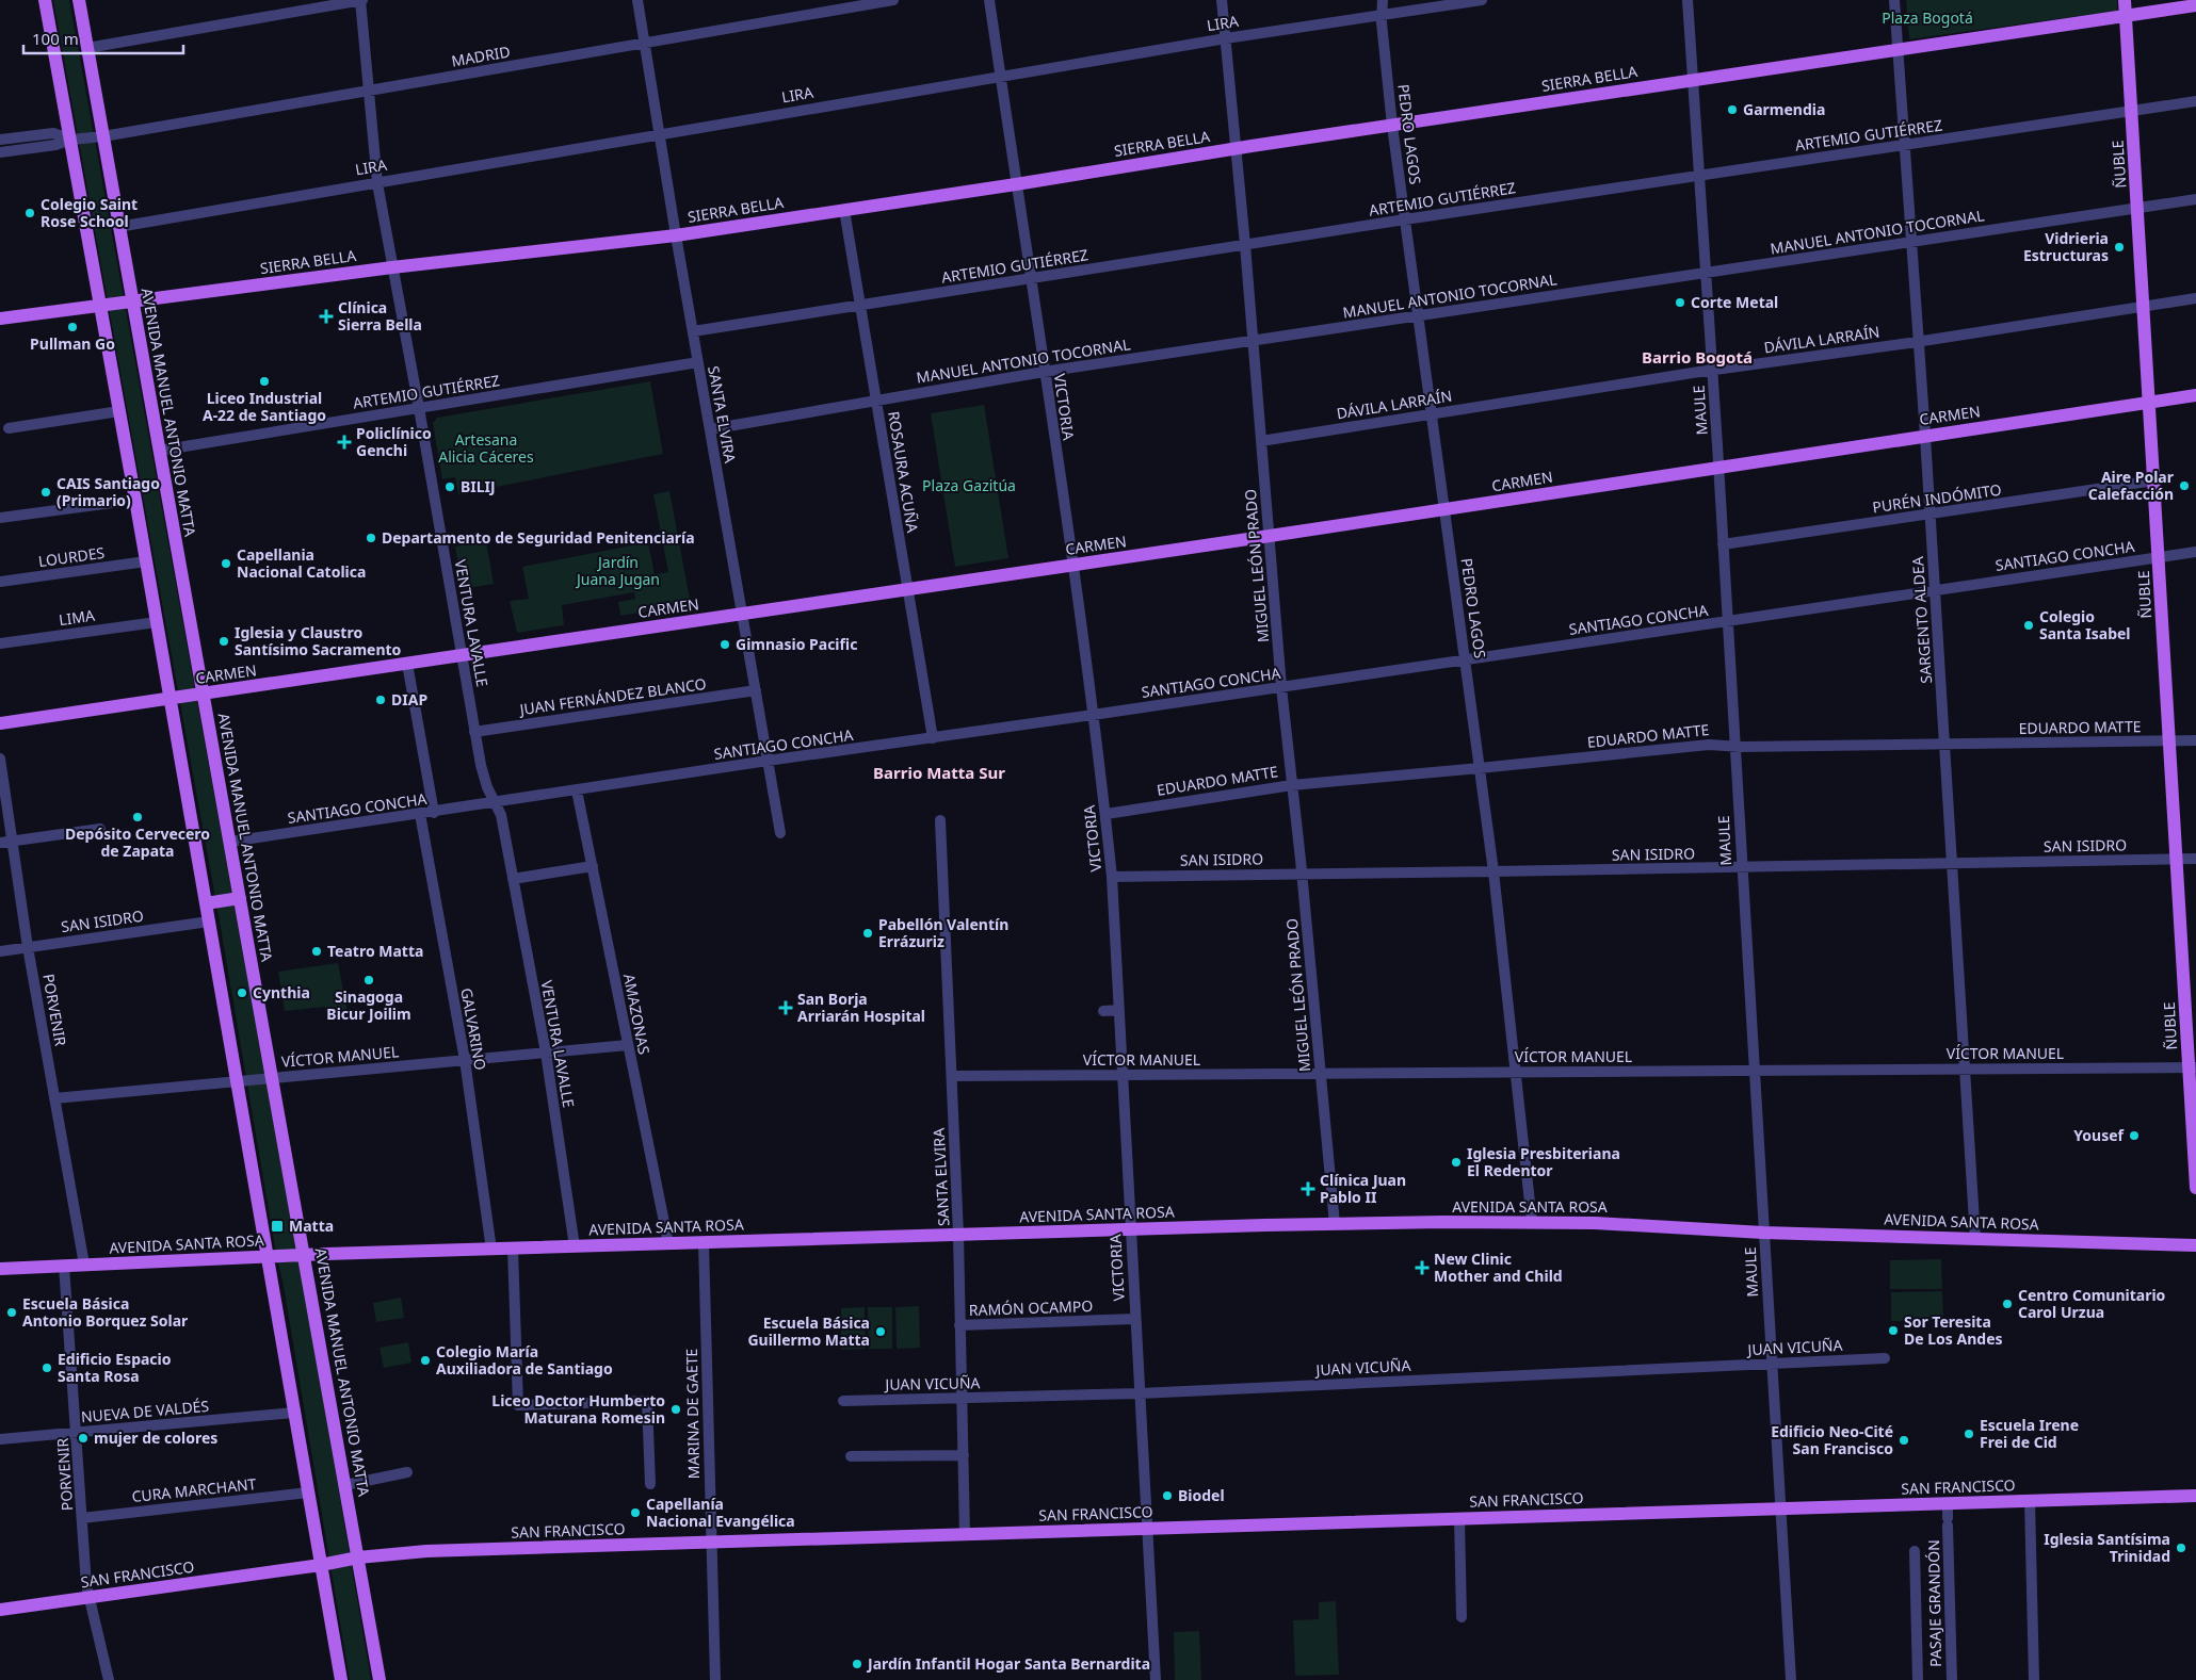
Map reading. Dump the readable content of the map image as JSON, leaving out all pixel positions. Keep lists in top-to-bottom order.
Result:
{
  "streets": {
    "main road": [
      "SIERRA BELLA",
      "ÑUBLE",
      "AVENIDA MANUEL ANTONIO MATTA",
      "CARMEN",
      "AVENIDA SANTA ROSA",
      "SAN FRANCISCO"
    ],
    "street": [
      "LIRA",
      "MADRID",
      "PEDRO LAGOS",
      "ARTEMIO GUTIÉRREZ",
      "MANUEL ANTONIO TOCORNAL",
      "DÁVILA LARRAÍN",
      "VICTORIA",
      "MAULE",
      "SANTA ELVIRA",
      "ROSAURA ACUÑA",
      "PURÉN INDÓMITO",
      "SANTIAGO CONCHA",
      "LOURDES",
      "MIGUEL LEÓN PRADO",
      "LIMA",
      "SARGENTO ALDEA",
      "VENTURA LAVALLE",
      "JUAN FERNÁNDEZ BLANCO",
      "EDUARDO MATTE",
      "SAN ISIDRO",
      "PORVENIR",
      "AMAZONAS",
      "GALVARINO",
      "VÍCTOR MANUEL",
      "RAMÓN OCAMPO",
      "JUAN VICUÑA",
      "NUEVA DE VALDÉS",
      "MARINA DE GAETE",
      "CURA MARCHANT",
      "PASAJE GRANDÓN"
    ]
  },
  "crossings": [
    ["LIRA", "PEDRO LAGOS"],
    ["LIRA", "VICTORIA"],
    ["LIRA", "AVENIDA MANUEL ANTONIO MATTA"],
    ["LIRA", "SANTA ELVIRA"],
    ["LIRA", "MIGUEL LEÓN PRADO"],
    ["LIRA", "VENTURA LAVALLE"],
    ["MADRID", "AVENIDA MANUEL ANTONIO MATTA"],
    ["MADRID", "SANTA ELVIRA"],
    ["MADRID", "VENTURA LAVALLE"],
    ["SIERRA BELLA", "PEDRO LAGOS"],
    ["SIERRA BELLA", "ÑUBLE"],
    ["SIERRA BELLA", "VICTORIA"],
    ["SIERRA BELLA", "MAULE"],
    ["SIERRA BELLA", "AVENIDA MANUEL ANTONIO MATTA"],
    ["SIERRA BELLA", "SANTA ELVIRA"],
    ["SIERRA BELLA", "ROSAURA ACUÑA"],
    ["SIERRA BELLA", "MIGUEL LEÓN PRADO"],
    ["SIERRA BELLA", "SARGENTO ALDEA"],
    ["SIERRA BELLA", "VENTURA LAVALLE"],
    ["PEDRO LAGOS", "ARTEMIO GUTIÉRREZ"],
    ["PEDRO LAGOS", "MANUEL ANTONIO TOCORNAL"],
    ["PEDRO LAGOS", "DÁVILA LARRAÍN"],
    ["PEDRO LAGOS", "CARMEN"],
    ["PEDRO LAGOS", "SANTIAGO CONCHA"],
    ["PEDRO LAGOS", "EDUARDO MATTE"],
    ["PEDRO LAGOS", "SAN ISIDRO"],
    ["PEDRO LAGOS", "VÍCTOR MANUEL"],
    ["PEDRO LAGOS", "AVENIDA SANTA ROSA"],
    ["ARTEMIO GUTIÉRREZ", "ÑUBLE"],
    ["ARTEMIO GUTIÉRREZ", "VICTORIA"],
    ["ARTEMIO GUTIÉRREZ", "MAULE"],
    ["ARTEMIO GUTIÉRREZ", "AVENIDA MANUEL ANTONIO MATTA"],
    ["ARTEMIO GUTIÉRREZ", "SANTA ELVIRA"],
    ["ARTEMIO GUTIÉRREZ", "ROSAURA ACUÑA"],
    ["ARTEMIO GUTIÉRREZ", "MIGUEL LEÓN PRADO"],
    ["ARTEMIO GUTIÉRREZ", "SARGENTO ALDEA"],
    ["ARTEMIO GUTIÉRREZ", "VENTURA LAVALLE"],
    ["ÑUBLE", "MANUEL ANTONIO TOCORNAL"],
    ["ÑUBLE", "DÁVILA LARRAÍN"],
    ["ÑUBLE", "CARMEN"],
    ["ÑUBLE", "PURÉN INDÓMITO"],
    ["ÑUBLE", "SANTIAGO CONCHA"],
    ["ÑUBLE", "EDUARDO MATTE"],
    ["ÑUBLE", "SAN ISIDRO"],
    ["ÑUBLE", "VÍCTOR MANUEL"],
    ["MANUEL ANTONIO TOCORNAL", "VICTORIA"],
    ["MANUEL ANTONIO TOCORNAL", "MAULE"],
    ["MANUEL ANTONIO TOCORNAL", "SANTA ELVIRA"],
    ["MANUEL ANTONIO TOCORNAL", "ROSAURA ACUÑA"],
    ["MANUEL ANTONIO TOCORNAL", "MIGUEL LEÓN PRADO"],
    ["MANUEL ANTONIO TOCORNAL", "SARGENTO ALDEA"],
    ["DÁVILA LARRAÍN", "MAULE"],
    ["DÁVILA LARRAÍN", "MIGUEL LEÓN PRADO"],
    ["DÁVILA LARRAÍN", "SARGENTO ALDEA"],
    ["VICTORIA", "CARMEN"],
    ["VICTORIA", "SANTIAGO CONCHA"],
    ["VICTORIA", "EDUARDO MATTE"],
    ["VICTORIA", "SAN ISIDRO"],
    ["VICTORIA", "VÍCTOR MANUEL"],
    ["VICTORIA", "AVENIDA SANTA ROSA"],
    ["VICTORIA", "RAMÓN OCAMPO"],
    ["VICTORIA", "JUAN VICUÑA"],
    ["VICTORIA", "SAN FRANCISCO"],
    ["MAULE", "CARMEN"],
    ["MAULE", "PURÉN INDÓMITO"],
    ["MAULE", "SANTIAGO CONCHA"],
    ["MAULE", "EDUARDO MATTE"],
    ["MAULE", "SAN ISIDRO"],
    ["MAULE", "VÍCTOR MANUEL"],
    ["MAULE", "AVENIDA SANTA ROSA"],
    ["MAULE", "JUAN VICUÑA"],
    ["MAULE", "SAN FRANCISCO"],
    ["AVENIDA MANUEL ANTONIO MATTA", "CARMEN"],
    ["AVENIDA MANUEL ANTONIO MATTA", "SANTIAGO CONCHA"],
    ["AVENIDA MANUEL ANTONIO MATTA", "VÍCTOR MANUEL"],
    ["AVENIDA MANUEL ANTONIO MATTA", "AVENIDA SANTA ROSA"],
    ["AVENIDA MANUEL ANTONIO MATTA", "SAN FRANCISCO"],
    ["SANTA ELVIRA", "CARMEN"],
    ["SANTA ELVIRA", "SANTIAGO CONCHA"],
    ["SANTA ELVIRA", "JUAN FERNÁNDEZ BLANCO"],
    ["SANTA ELVIRA", "VÍCTOR MANUEL"],
    ["SANTA ELVIRA", "AVENIDA SANTA ROSA"],
    ["SANTA ELVIRA", "RAMÓN OCAMPO"],
    ["SANTA ELVIRA", "JUAN VICUÑA"],
    ["SANTA ELVIRA", "SAN FRANCISCO"],
    ["CARMEN", "ROSAURA ACUÑA"],
    ["CARMEN", "MIGUEL LEÓN PRADO"],
    ["CARMEN", "SARGENTO ALDEA"],
    ["CARMEN", "VENTURA LAVALLE"],
    ["ROSAURA ACUÑA", "SANTIAGO CONCHA"],
    ["PURÉN INDÓMITO", "SARGENTO ALDEA"],
    ["SANTIAGO CONCHA", "MIGUEL LEÓN PRADO"],
    ["SANTIAGO CONCHA", "SARGENTO ALDEA"],
    ["SANTIAGO CONCHA", "VENTURA LAVALLE"],
    ["SANTIAGO CONCHA", "AMAZONAS"],
    ["SANTIAGO CONCHA", "GALVARINO"],
    ["MIGUEL LEÓN PRADO", "EDUARDO MATTE"],
    ["MIGUEL LEÓN PRADO", "SAN ISIDRO"],
    ["MIGUEL LEÓN PRADO", "VÍCTOR MANUEL"],
    ["MIGUEL LEÓN PRADO", "AVENIDA SANTA ROSA"],
    ["SARGENTO ALDEA", "EDUARDO MATTE"],
    ["SARGENTO ALDEA", "SAN ISIDRO"],
    ["SARGENTO ALDEA", "VÍCTOR MANUEL"],
    ["SARGENTO ALDEA", "AVENIDA SANTA ROSA"],
    ["VENTURA LAVALLE", "JUAN FERNÁNDEZ BLANCO"],
    ["VENTURA LAVALLE", "VÍCTOR MANUEL"],
    ["VENTURA LAVALLE", "AVENIDA SANTA ROSA"],
    ["SAN ISIDRO", "PORVENIR"],
    ["PORVENIR", "VÍCTOR MANUEL"],
    ["PORVENIR", "AVENIDA SANTA ROSA"],
    ["PORVENIR", "NUEVA DE VALDÉS"],
    ["PORVENIR", "SAN FRANCISCO"],
    ["PORVENIR", "CURA MARCHANT"],
    ["AMAZONAS", "VÍCTOR MANUEL"],
    ["AMAZONAS", "AVENIDA SANTA ROSA"],
    ["GALVARINO", "VÍCTOR MANUEL"],
    ["GALVARINO", "AVENIDA SANTA ROSA"],
    ["AVENIDA SANTA ROSA", "MARINA DE GAETE"],
    ["MARINA DE GAETE", "SAN FRANCISCO"],
    ["SAN FRANCISCO", "PASAJE GRANDÓN"]
  ],
  "districts": ["Barrio Bogotá", "Barrio Matta Sur"],
  "parks": [
    "Plaza Bogotá",
    "Artesana Alicia Cáceres",
    "Plaza Gazitúa",
    "Jardín Juana Jugan"
  ],
  "places": {
    "other": [
      "Garmendia",
      "Colegio Saint Rose School",
      "Vidrieria Estructuras",
      "Corte Metal",
      "Pullman Go",
      "Liceo Industrial A-22 de Santiago",
      "Aire Polar Calefacción",
      "BILIJ",
      "CAIS Santiago (Primario)",
      "Departamento de Seguridad Penitenciaría",
      "Capellania Nacional Catolica",
      "Colegio Santa Isabel",
      "Iglesia y Claustro Santísimo Sacramento",
      "Gimnasio Pacific",
      "DIAP",
      "Depósito Cervecero de Zapata",
      "Pabellón Valentín Errázuriz",
      "Teatro Matta",
      "Sinagoga Bicur Joilim",
      "Cynthia",
      "Yousef",
      "Iglesia Presbiteriana El Redentor",
      "Centro Comunitario Carol Urzua",
      "Escuela Básica Antonio Borquez Solar",
      "Sor Teresita De Los Andes",
      "Escuela Básica Guillermo Matta",
      "Colegio María Auxiliadora de Santiago",
      "Edificio Espacio Santa Rosa",
      "Liceo Doctor Humberto Maturana Romesin",
      "Escuela Irene Frei de Cid",
      "mujer de colores",
      "Edificio Neo-Cité San Francisco",
      "Biodel",
      "Capellanía Nacional Evangélica",
      "Iglesia Santísima Trinidad",
      "Jardín Infantil Hogar Santa Bernardita"
    ],
    "health": [
      "Clínica Sierra Bella",
      "Policlínico Genchi",
      "San Borja Arriarán Hospital",
      "Clínica Juan Pablo II",
      "New Clinic Mother and Child"
    ],
    "transit": ["Matta"]
  },
  "scale_bar": "100 m"
}
